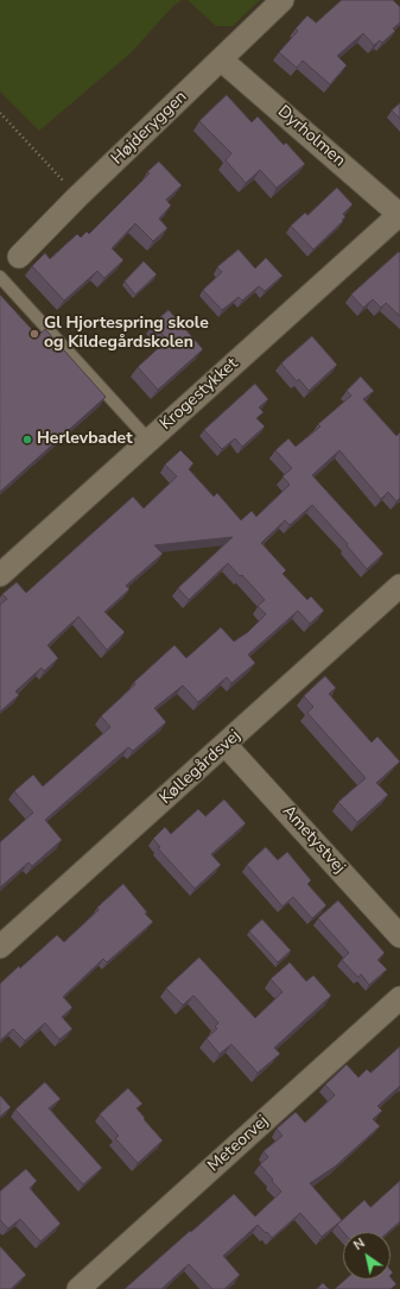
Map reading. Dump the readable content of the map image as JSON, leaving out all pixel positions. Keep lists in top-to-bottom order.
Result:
{
  "streets": {
    "street": [
      "Højderyggen",
      "Dyrholmen",
      "Krogestykket",
      "Køllegårdsvej",
      "Ametystvej",
      "Meteorvej"
    ]
  },
  "crossings": [
    ["Højderyggen", "Dyrholmen"],
    ["Dyrholmen", "Krogestykket"],
    ["Køllegårdsvej", "Ametystvej"]
  ],
  "places": ["Gl Hjortespring skole og Kildegårdskolen", "Herlevbadet"],
  "north": "top left"
}
